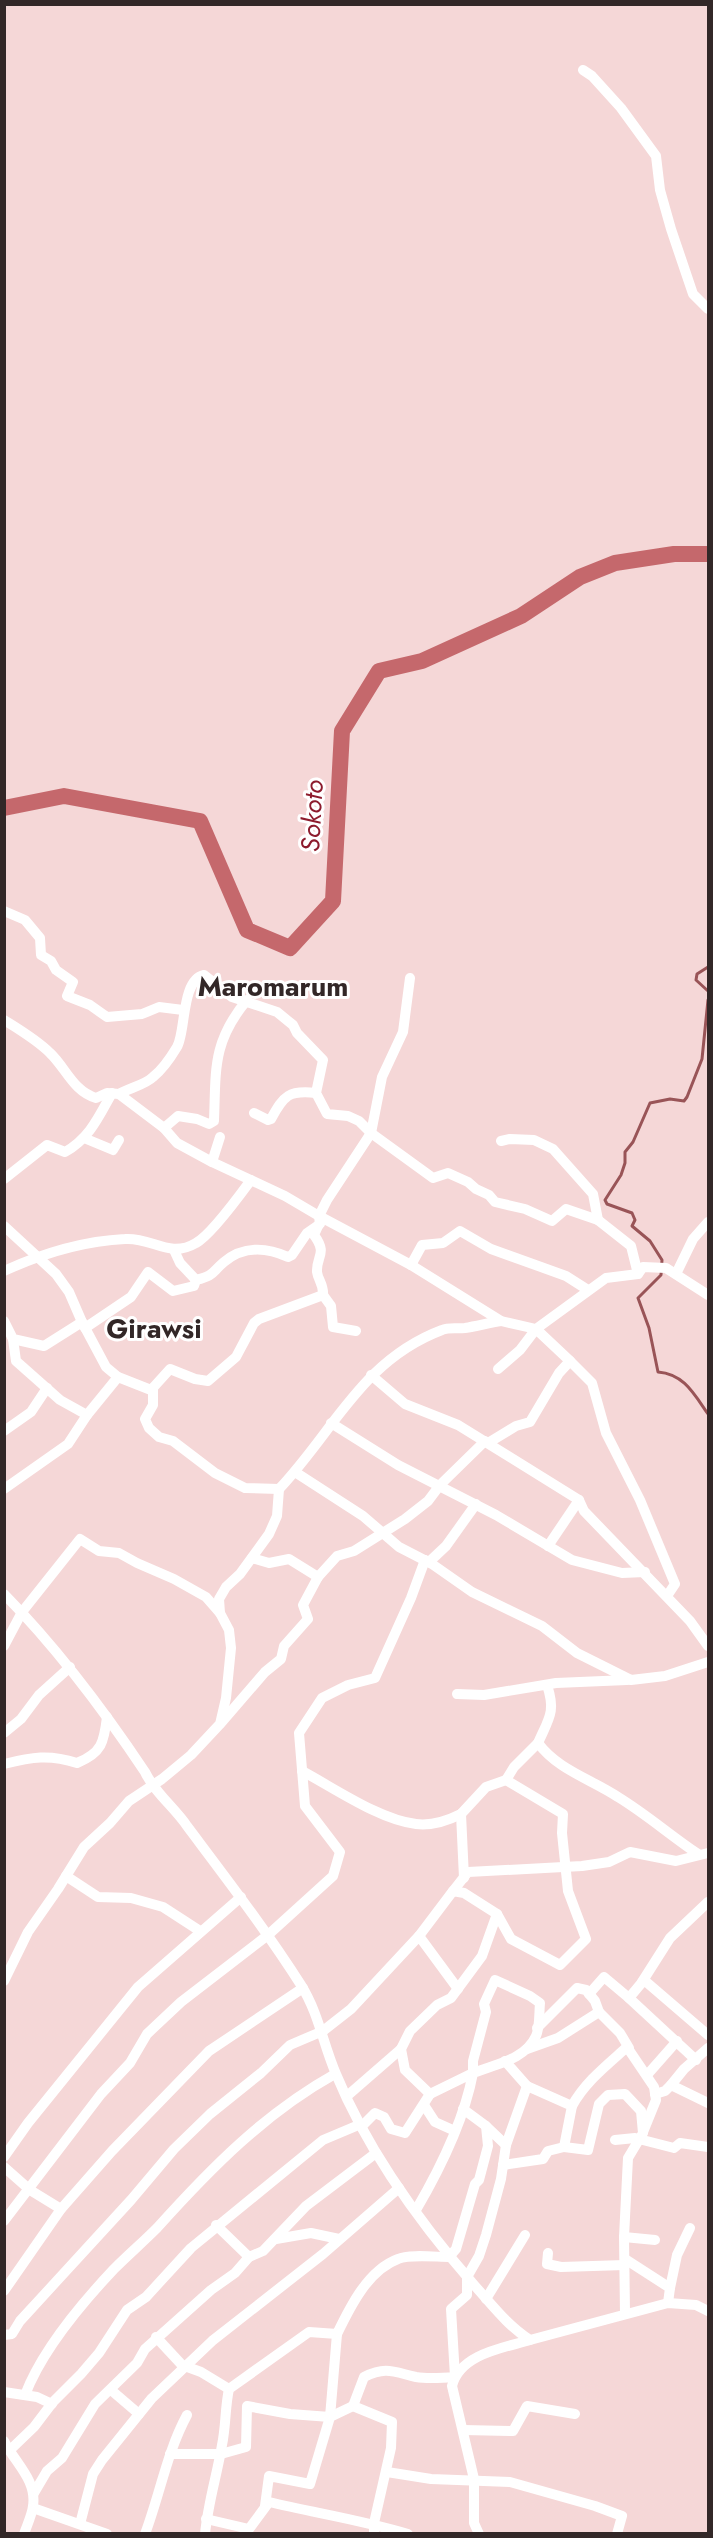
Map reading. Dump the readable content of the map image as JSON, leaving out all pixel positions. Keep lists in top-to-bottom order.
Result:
{
  "districts": ["Maromarum", "Girawsi"],
  "water": ["Sokoto"]
}
